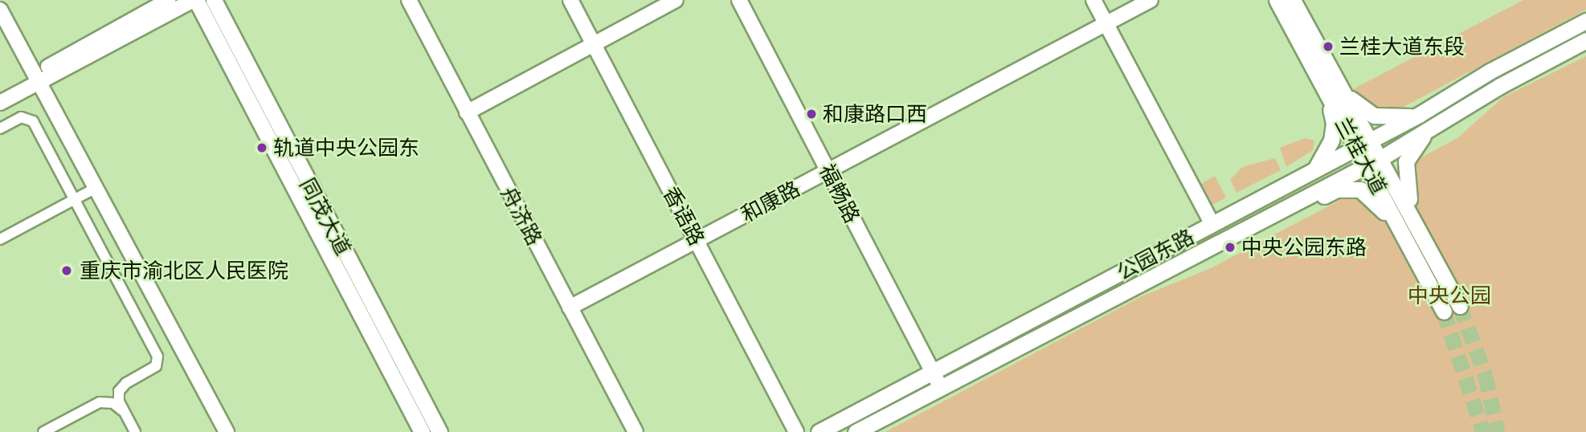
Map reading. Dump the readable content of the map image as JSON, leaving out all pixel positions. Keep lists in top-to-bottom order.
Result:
{
  "streets": {
    "main road": ["兰桂大道", "同茂大道", "公园东路"],
    "street": [
      "福畅路",
      "和康路",
      "舟济路",
      "香语路"
    ]
  },
  "crossings": [
    ["兰桂大道", "公园东路"],
    ["福畅路", "和康路"],
    ["福畅路", "公园东路"],
    ["和康路", "舟济路"],
    ["和康路", "香语路"]
  ],
  "parks": ["中央公园"],
  "places": [
    "兰桂大道东段",
    "和康路口西",
    "轨道中央公园东",
    "中央公园东路",
    "重庆市渝北区人民医院"
  ]
}
